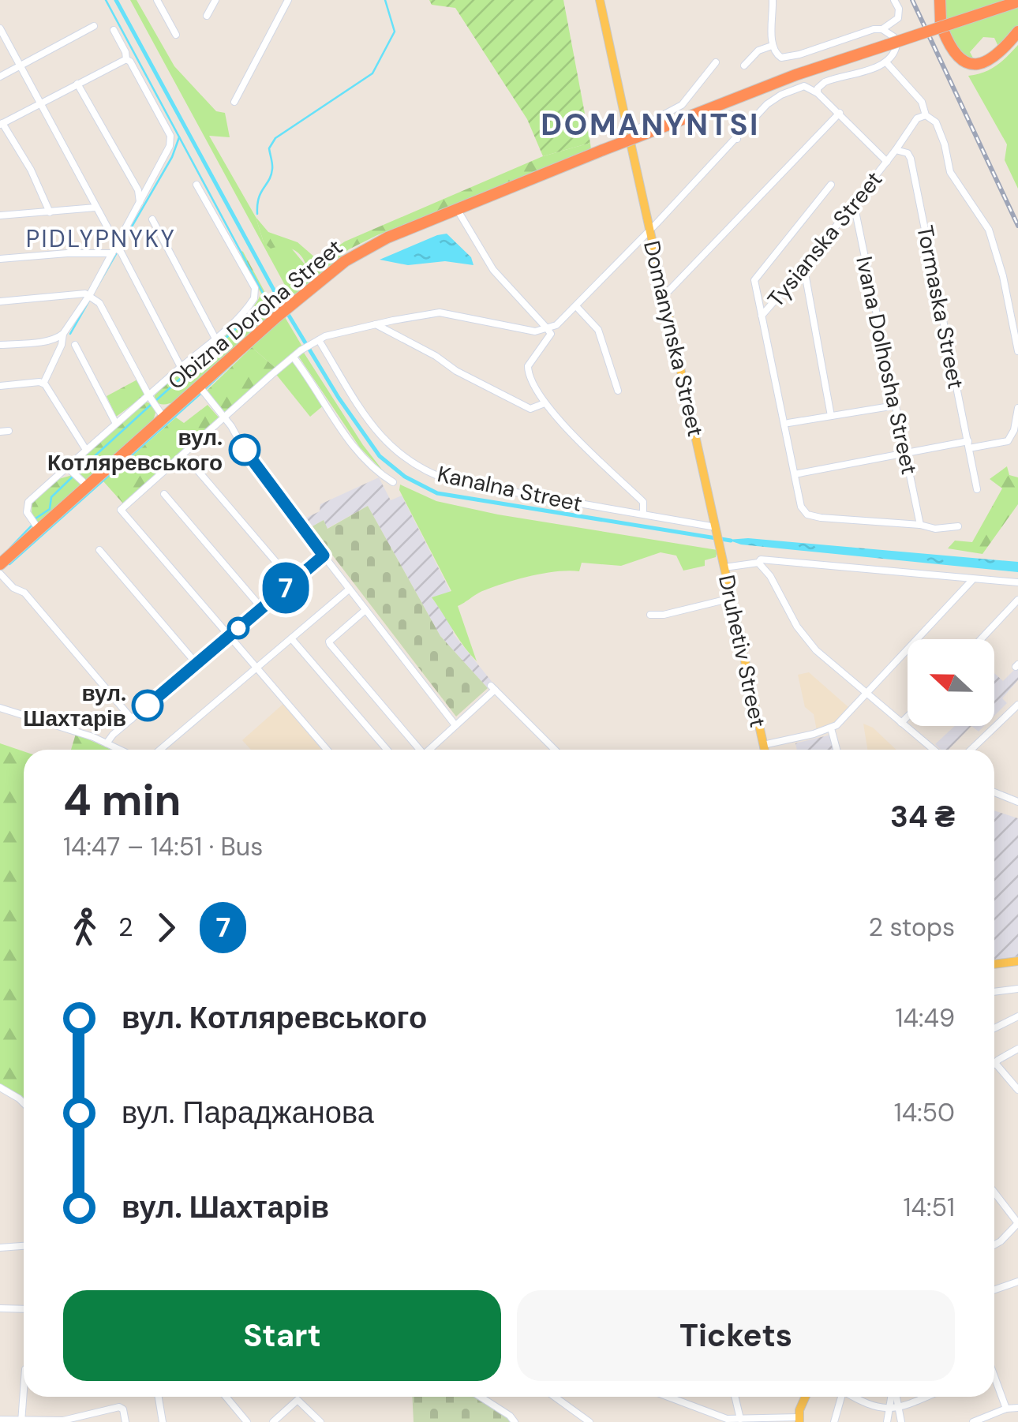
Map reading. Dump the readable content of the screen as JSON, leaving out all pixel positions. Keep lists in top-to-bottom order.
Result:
{
  "streets": {
    "highway": ["Obizna Doroha Street"],
    "main road": ["Domanynska Street", "Druhetiv Street"],
    "street": [
      "Tysianska Street",
      "Tormaska Street",
      "Ivana Dolhosha Street",
      "Kanalna Street"
    ]
  },
  "crossings": [
    ["Tysianska Street", "Ivana Dolhosha Street"],
    ["Domanynska Street", "Kanalna Street"],
    ["Domanynska Street", "Druhetiv Street"]
  ],
  "districts": ["DOMANYNTSI", "PIDLYPNYKY"],
  "places": ["вул. Котляревського", "вул. Шахтарів"],
  "lines": ["bus line 7"],
  "north": "left",
  "page": {
    "on_map": "7",
    "heading": ["4 min", "14:47 – 14:51 · Bus", "34 ₴"],
    "legs": ["2", "7", "2 stops"],
    "list": [
      {
        "name": "вул. Котляревського",
        "value": "14:49"
      },
      {
        "name": "вул. Параджанова",
        "value": "14:50"
      },
      {
        "name": "вул. Шахтарів",
        "value": "14:51"
      }
    ],
    "buttons": ["Start", "Tickets"]
  }
}
